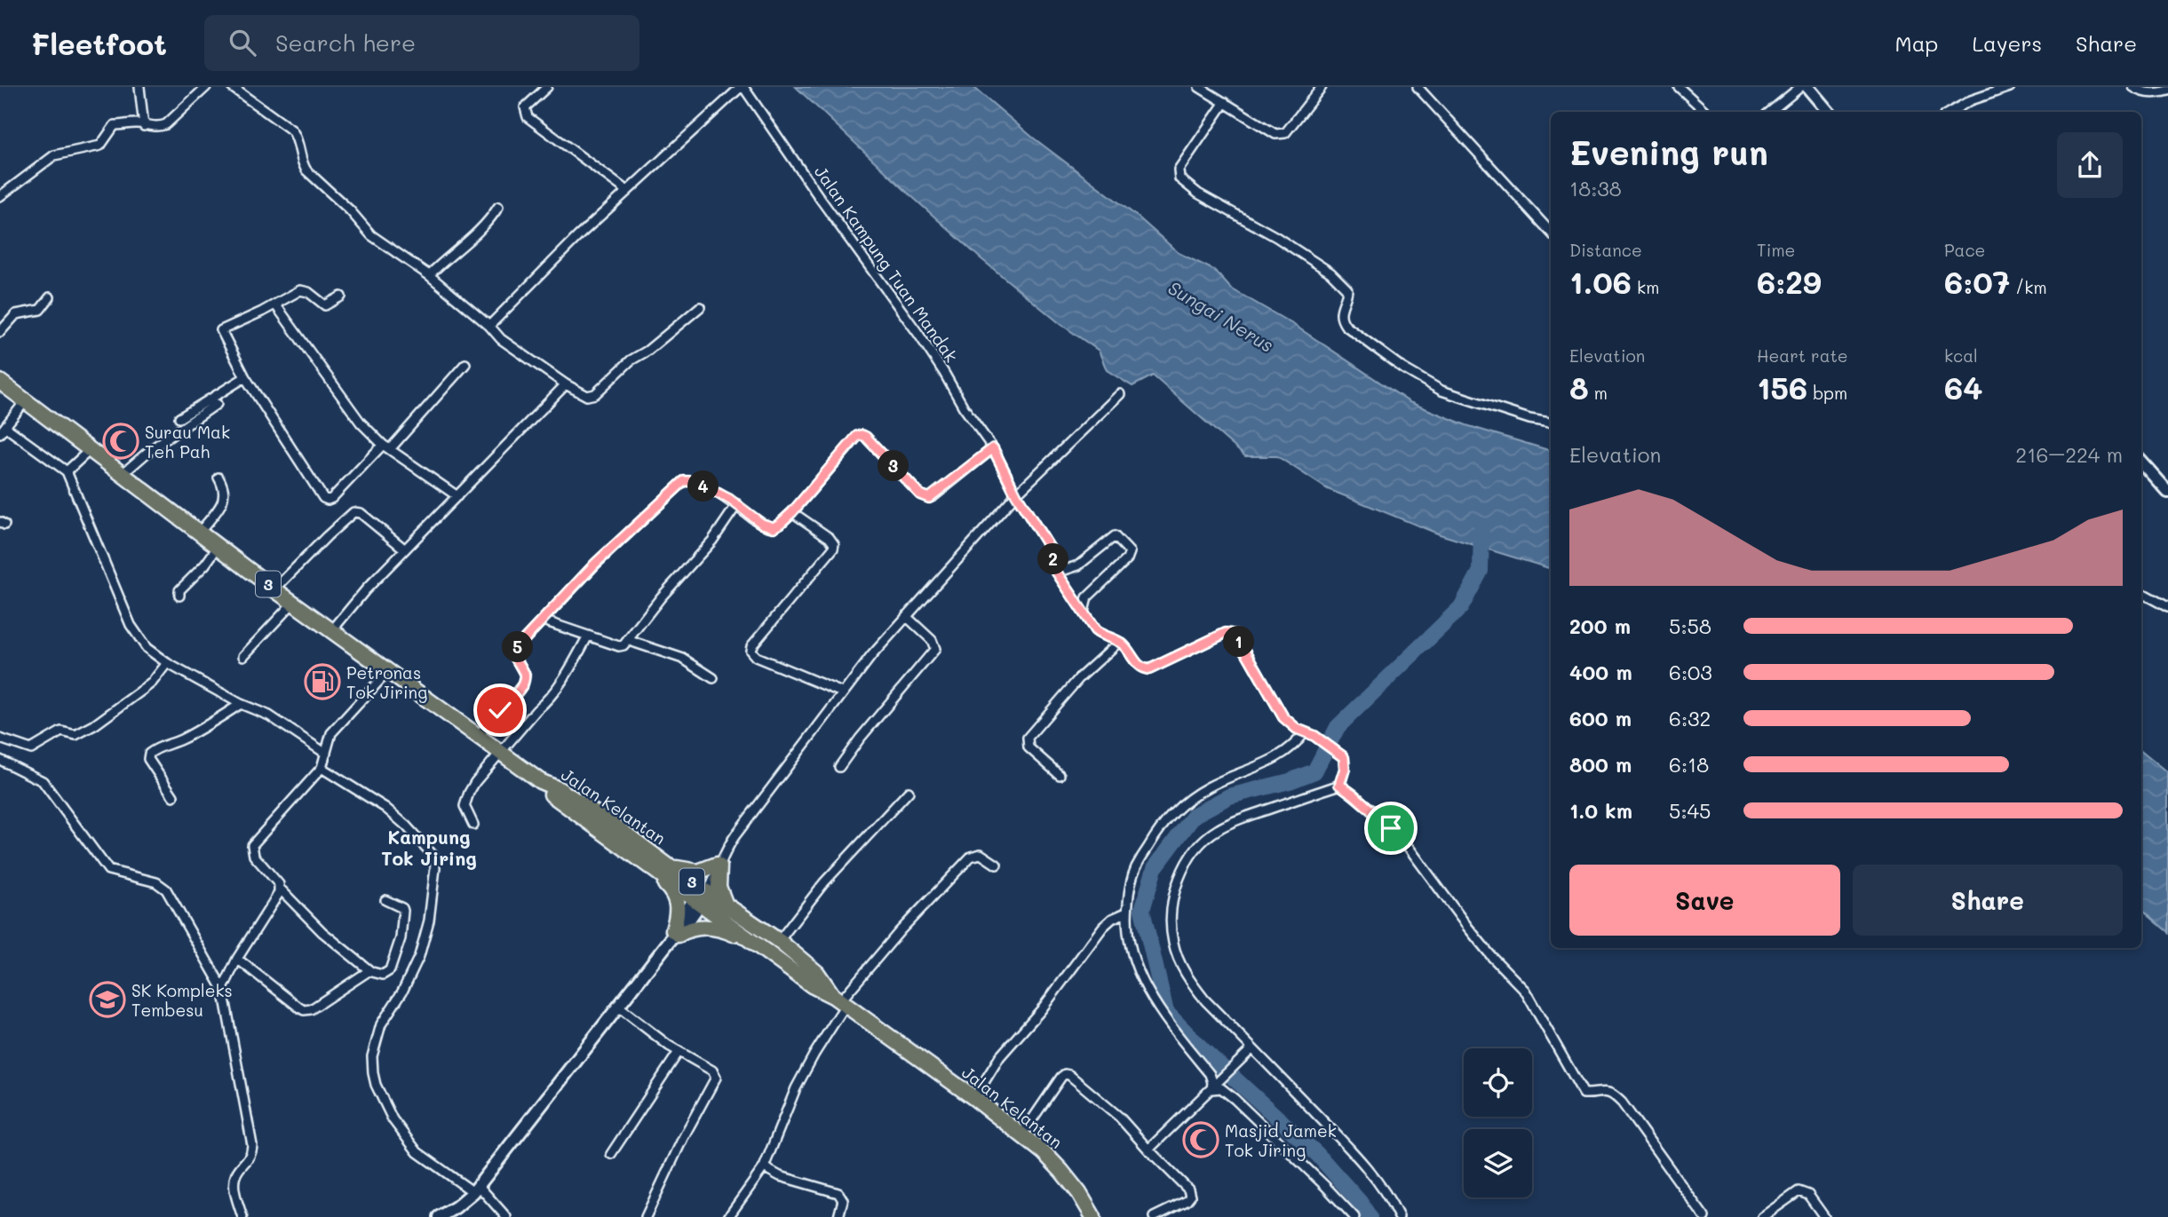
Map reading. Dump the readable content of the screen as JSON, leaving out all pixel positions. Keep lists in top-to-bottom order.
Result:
{
  "streets": {
    "highway": ["3", "Jalan Kelantan"],
    "street": ["Jalan Kampung Tuan Mandak"]
  },
  "crossings": [
    ["3", "Jalan Kelantan"]
  ],
  "districts": ["Kampung Tok Jiring"],
  "water": ["Sungai Nerus"],
  "places": {
    "mosque": ["Surau Mak Teh Pah", "Masjid Jamek Tok Jiring"],
    "fuel station": ["Petronas Tok Jiring"],
    "school or university": ["SK Kompleks Tembesu"]
  },
  "page": {
    "header": "Fleetfoot",
    "search": "Search here",
    "nav": ["Map", "Layers", "Share"],
    "heading": ["Evening run", "18:38"],
    "stats": [
      ["Distance", "1.06 km"],
      ["Time", "6:29"],
      ["Pace", "6:07 /km"],
      ["Elevation", "8 m"],
      ["Heart rate", "156 bpm"],
      ["kcal", "64"]
    ],
    "chart": ["Elevation", "216–224 m"],
    "pins": [
      "3",
      "4",
      "2",
      "1",
      "5"
    ],
    "list": [
      {
        "name": "200 m",
        "note": "5:58"
      },
      {
        "name": "400 m",
        "note": "6:03"
      },
      {
        "name": "600 m",
        "note": "6:32"
      },
      {
        "name": "800 m",
        "note": "6:18"
      },
      {
        "name": "1.0 km",
        "note": "5:45"
      }
    ],
    "buttons": ["Save", "Share"]
  }
}
